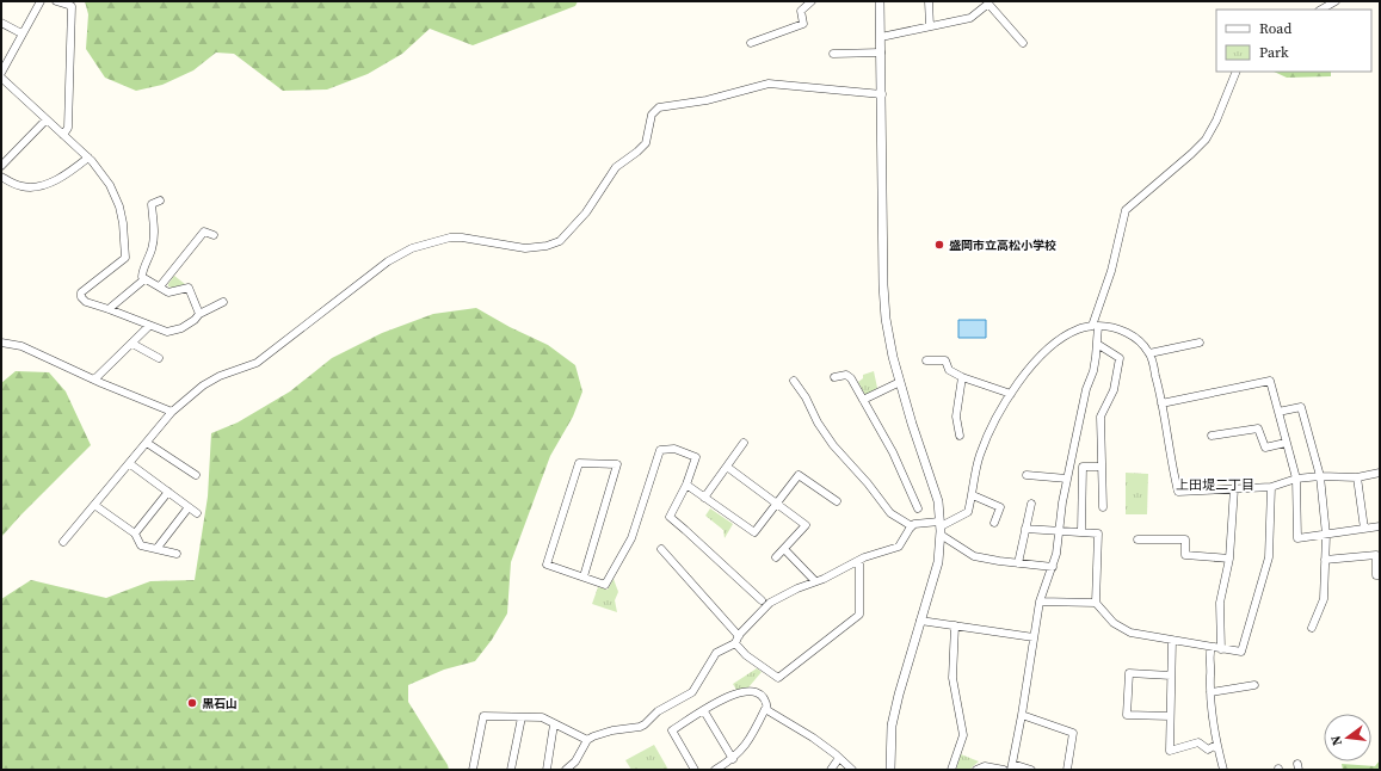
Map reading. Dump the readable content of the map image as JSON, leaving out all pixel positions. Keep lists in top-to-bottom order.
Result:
{
  "districts": ["上田堤二丁目"],
  "places": ["盛岡市立高松小学校", "黒石山"],
  "legend": ["Road", "Park"],
  "north": "left"
}
